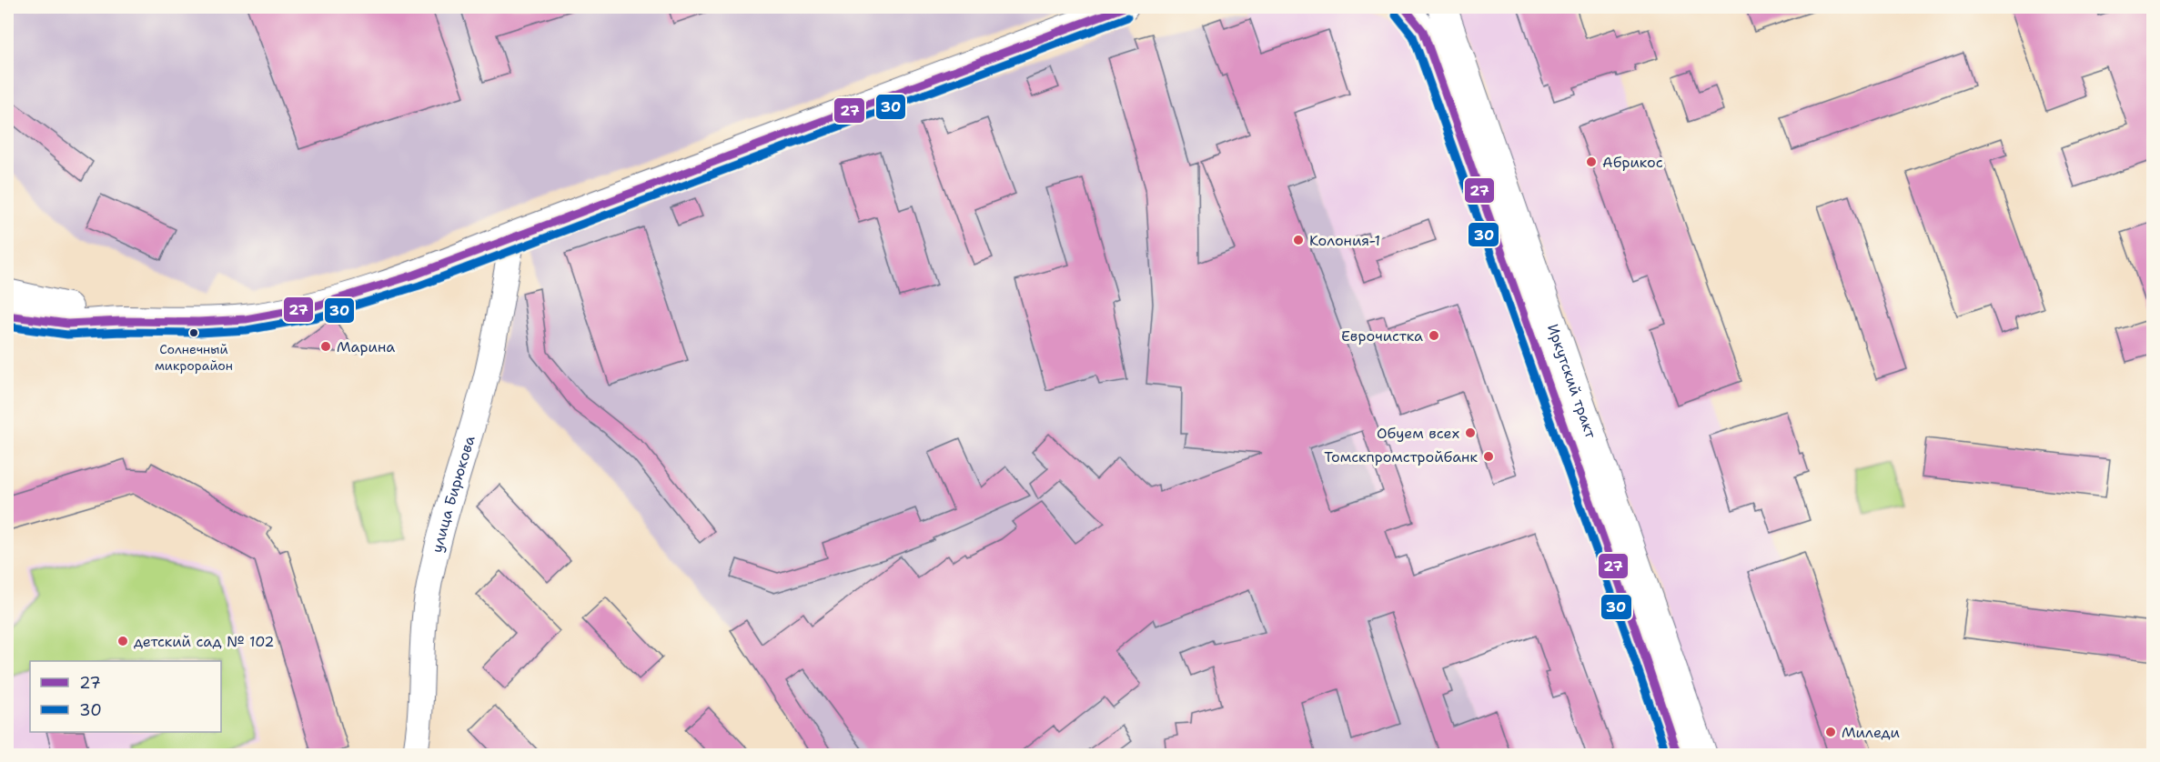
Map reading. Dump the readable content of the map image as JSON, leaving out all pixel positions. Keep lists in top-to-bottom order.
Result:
{
  "streets": {
    "main road": ["Иркутский тракт"],
    "street": ["улица Бирюкова"]
  },
  "places": [
    "Абрикос",
    "Колония-1",
    "Солнечный микрорайон",
    "Еврочистка",
    "Марина",
    "Обуем всех",
    "Томскпромстройбанк",
    "детский сад № 102",
    "Миледи"
  ],
  "lines": ["transit line 27", "transit line 30"],
  "legend": ["27", "30"]
}
